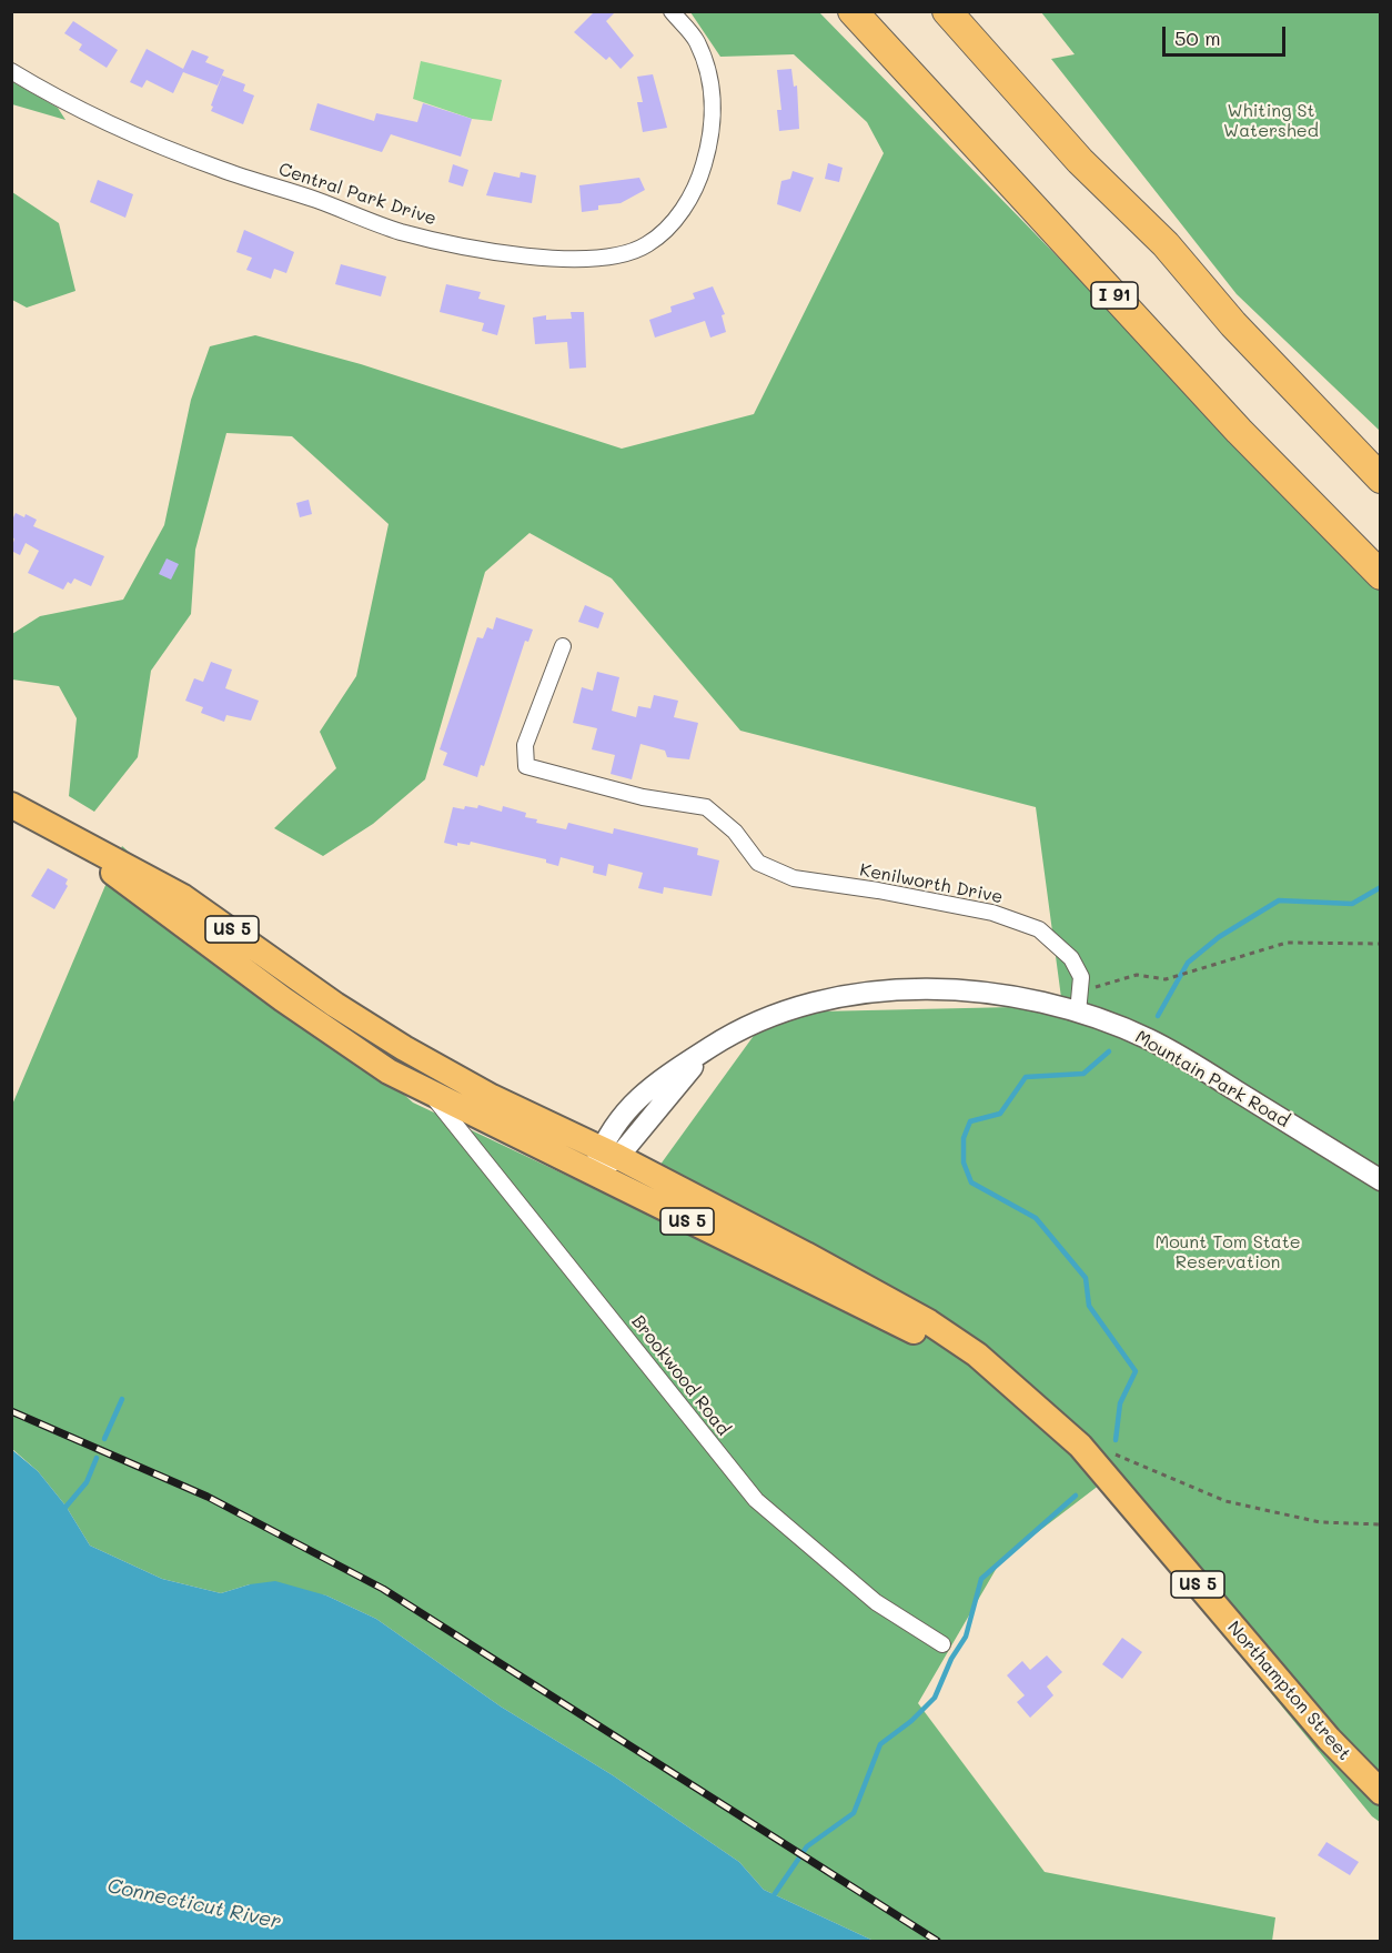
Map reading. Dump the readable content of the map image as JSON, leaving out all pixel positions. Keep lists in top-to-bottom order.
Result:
{
  "streets": {
    "highway": ["I 91"],
    "main road": ["US 5", "Northampton Street"],
    "street": [
      "Central Park Drive",
      "Kenilworth Drive",
      "Mountain Park Road",
      "Brookwood Road"
    ]
  },
  "crossings": [
    ["Kenilworth Drive", "Mountain Park Road"],
    ["US 5", "Mountain Park Road"],
    ["US 5", "Brookwood Road"],
    ["US 5", "Northampton Street"]
  ],
  "water": ["Connecticut River"],
  "parks": ["Whiting St Watershed", "Mount Tom State Reservation"],
  "scale_bar": "50 m"
}
